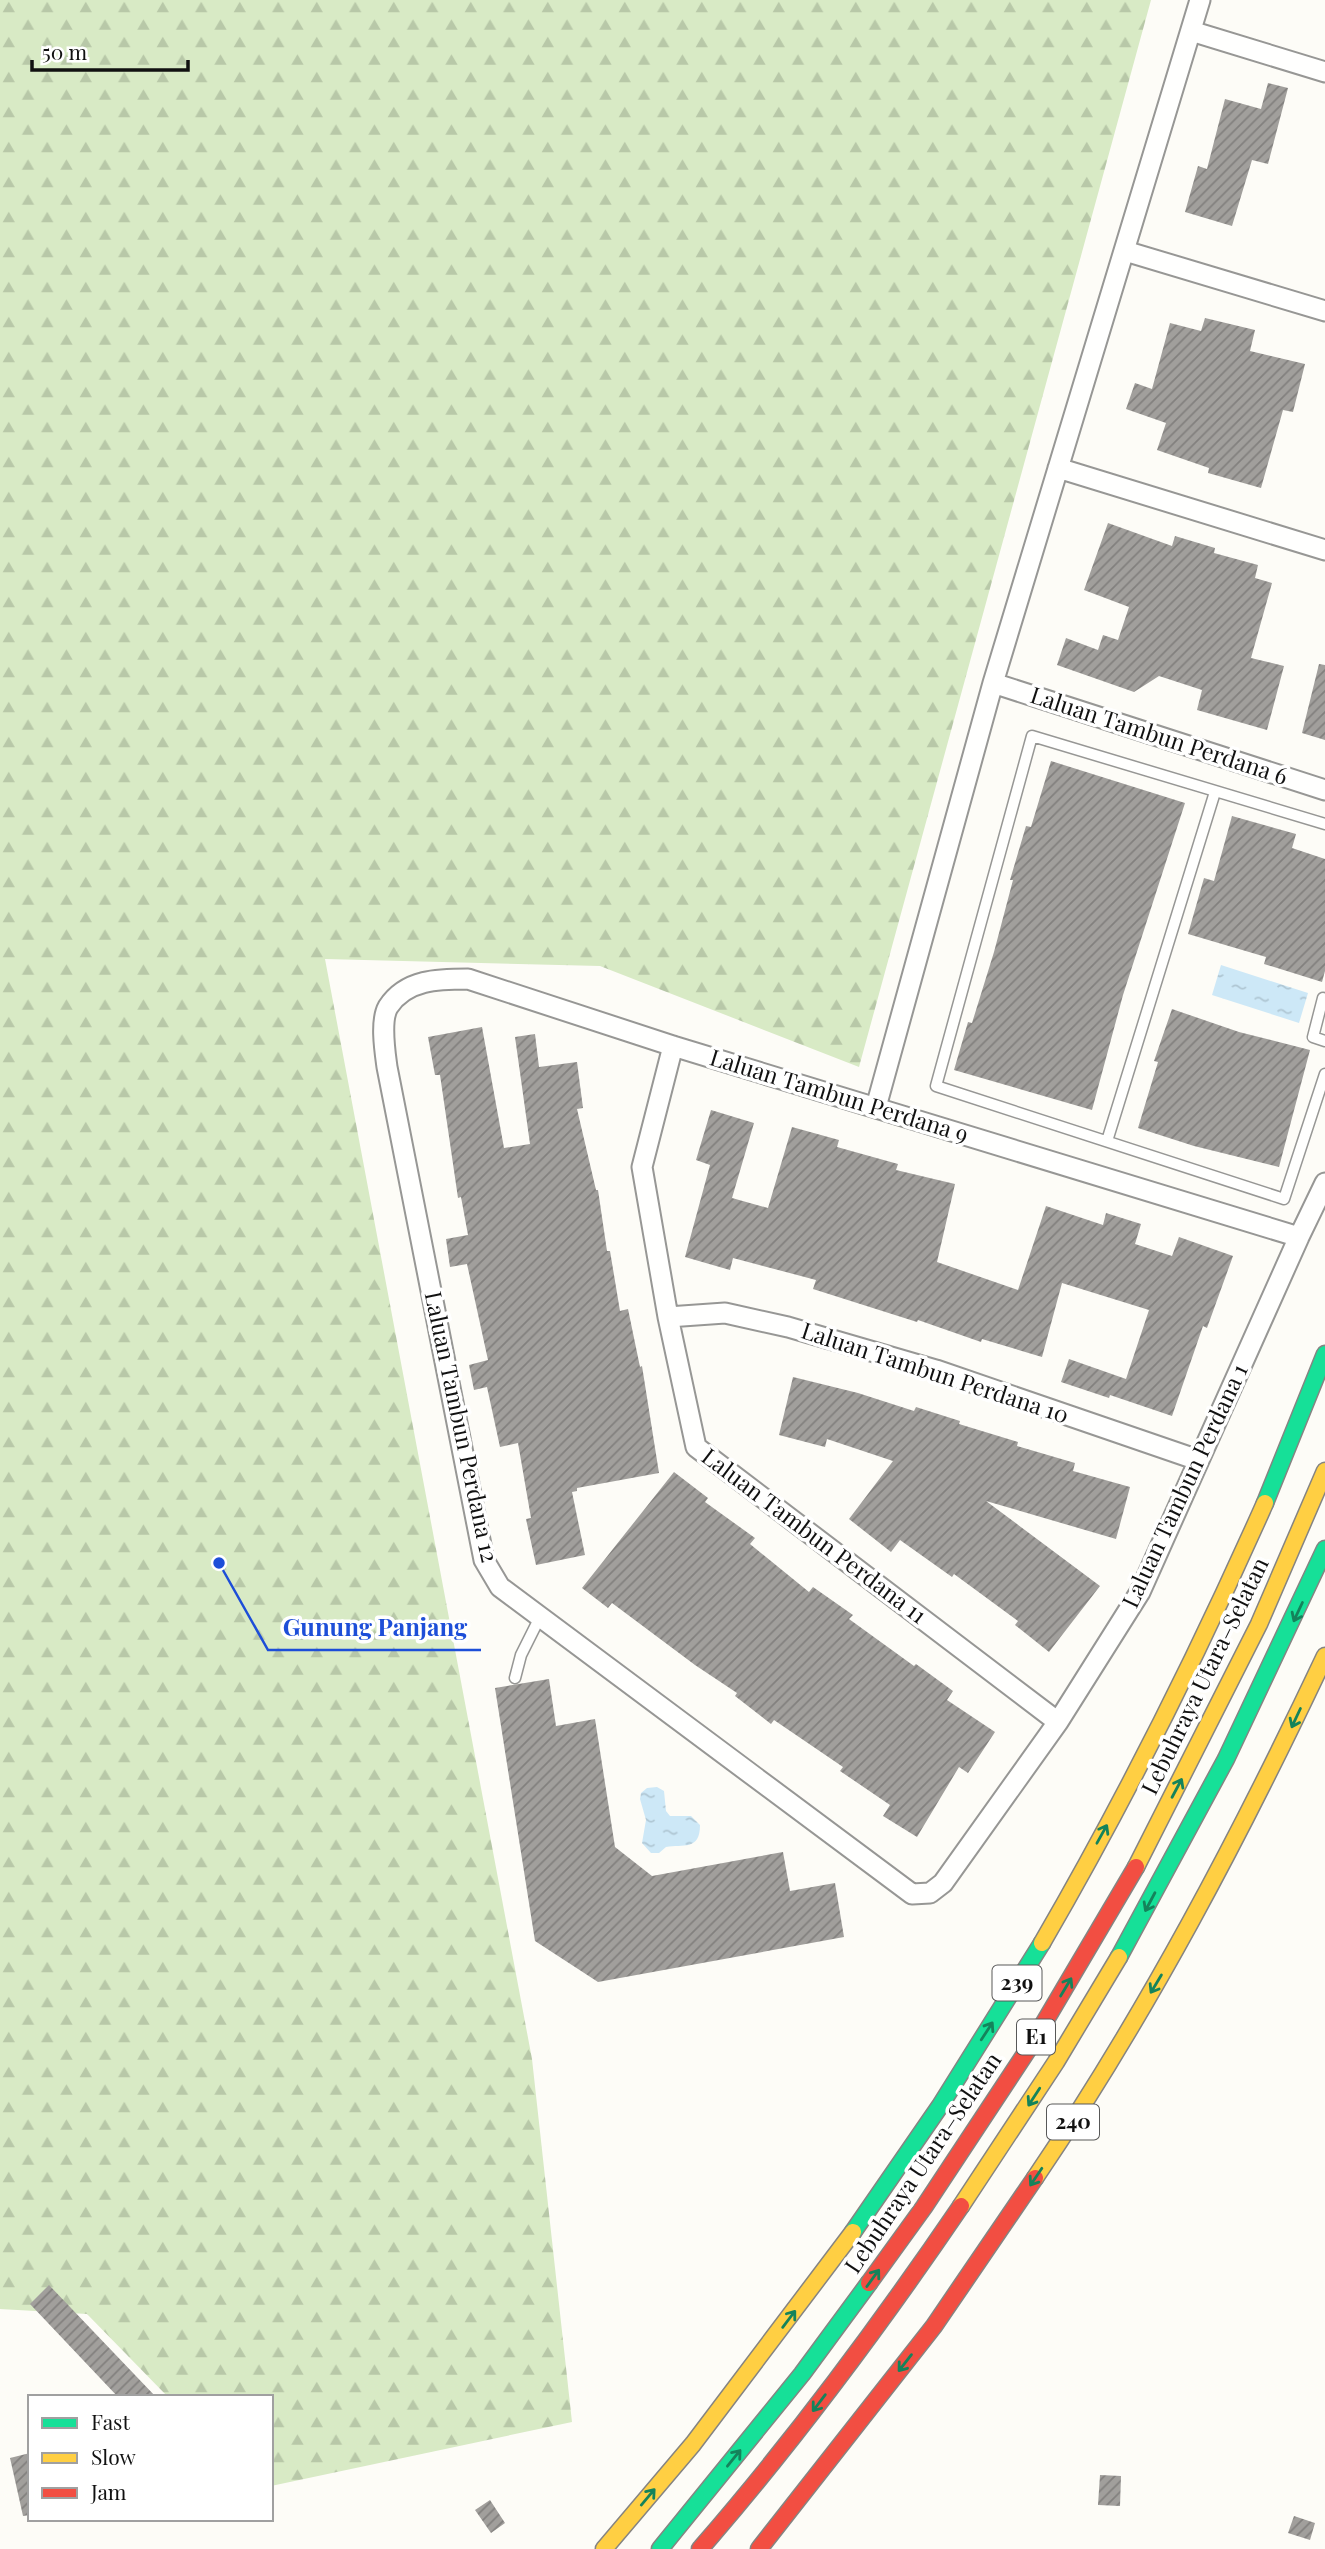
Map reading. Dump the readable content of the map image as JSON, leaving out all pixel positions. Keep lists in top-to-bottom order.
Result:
{
  "streets": {
    "main road": [
      "Lebuhraya Utara–Selatan",
      "239",
      "E1",
      "240"
    ],
    "street": [
      "Laluan Tambun Perdana 6",
      "Laluan Tambun Perdana 9",
      "Laluan Tambun Perdana 10",
      "Laluan Tambun Perdana 12",
      "Laluan Tambun Perdana 1",
      "Laluan Tambun Perdana 11"
    ]
  },
  "crossings": [
    ["Laluan Tambun Perdana 9", "Laluan Tambun Perdana 12"],
    ["Laluan Tambun Perdana 9", "Laluan Tambun Perdana 1"],
    ["Laluan Tambun Perdana 9", "Laluan Tambun Perdana 11"],
    ["Laluan Tambun Perdana 10", "Laluan Tambun Perdana 1"],
    ["Laluan Tambun Perdana 10", "Laluan Tambun Perdana 11"],
    ["Laluan Tambun Perdana 12", "Laluan Tambun Perdana 1"],
    ["Laluan Tambun Perdana 1", "Laluan Tambun Perdana 11"]
  ],
  "places": ["Gunung Panjang"],
  "legend": ["Fast", "Slow", "Jam"],
  "scale_bar": "50 m"
}
